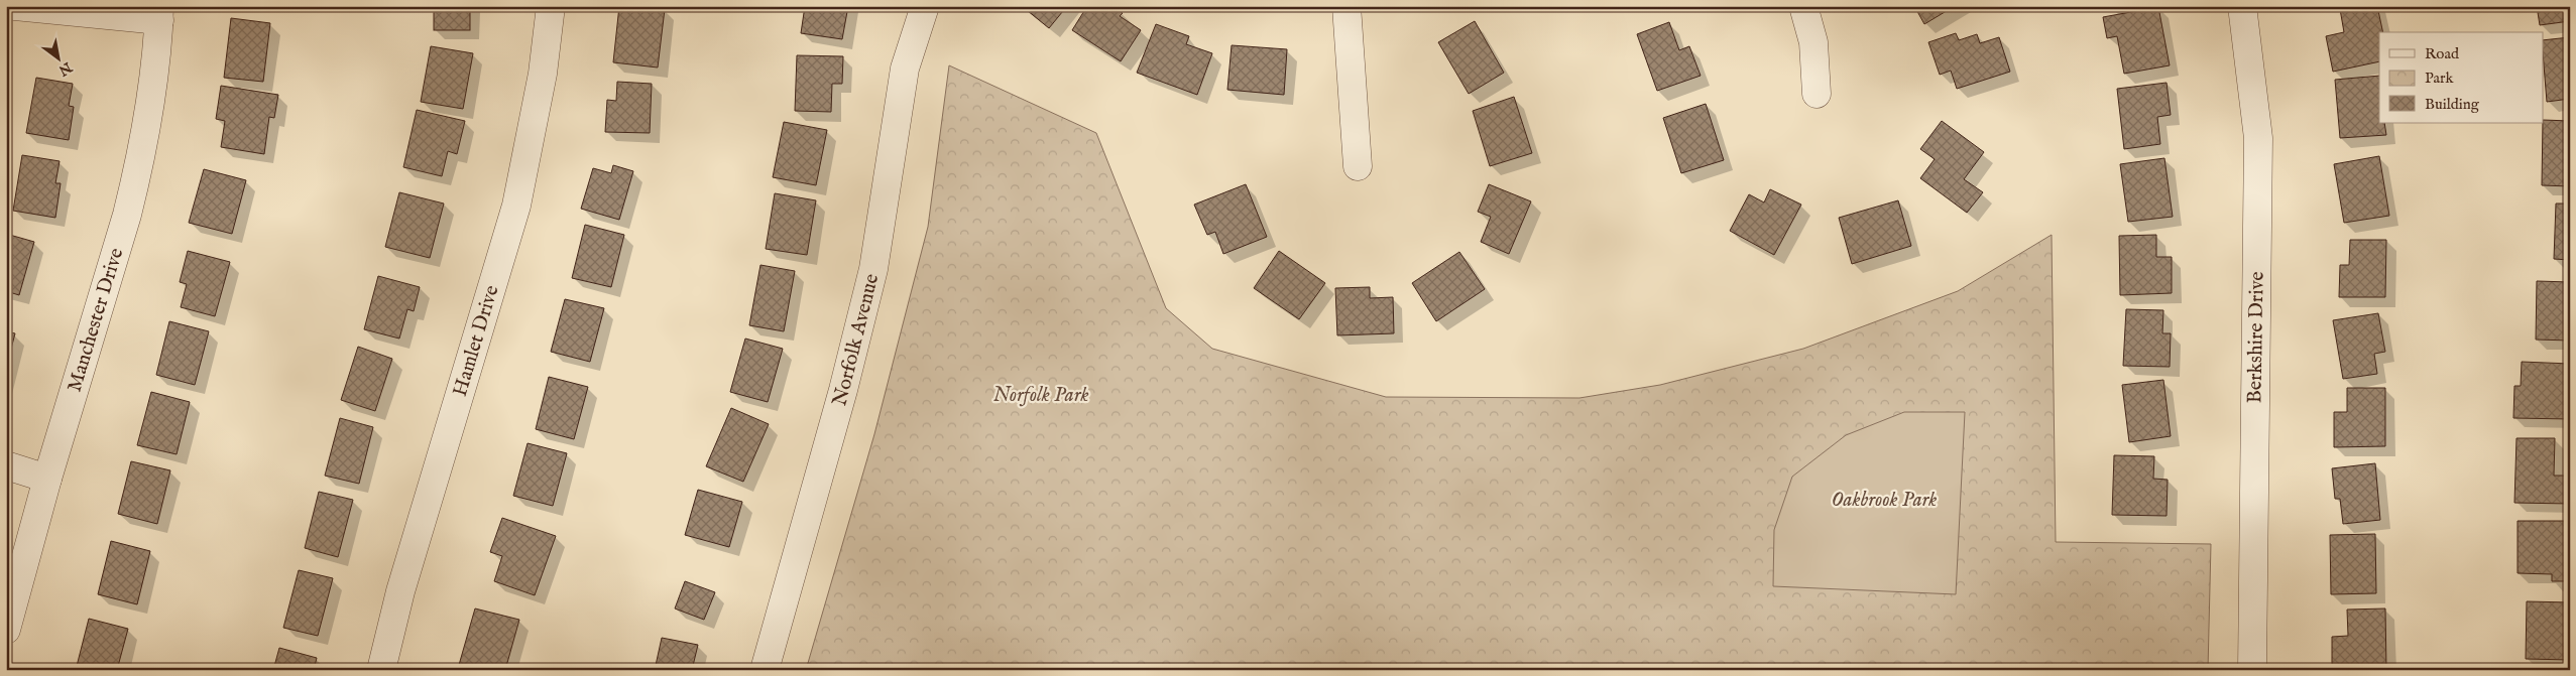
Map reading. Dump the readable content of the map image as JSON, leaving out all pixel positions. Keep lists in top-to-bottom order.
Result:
{
  "streets": {
    "street": [
      "Manchester Drive",
      "Berkshire Drive",
      "Hamlet Drive",
      "Norfolk Avenue"
    ]
  },
  "parks": ["Norfolk Park", "Oakbrook Park"],
  "legend": ["Road", "Park", "Building"],
  "north": "bottom right"
}
